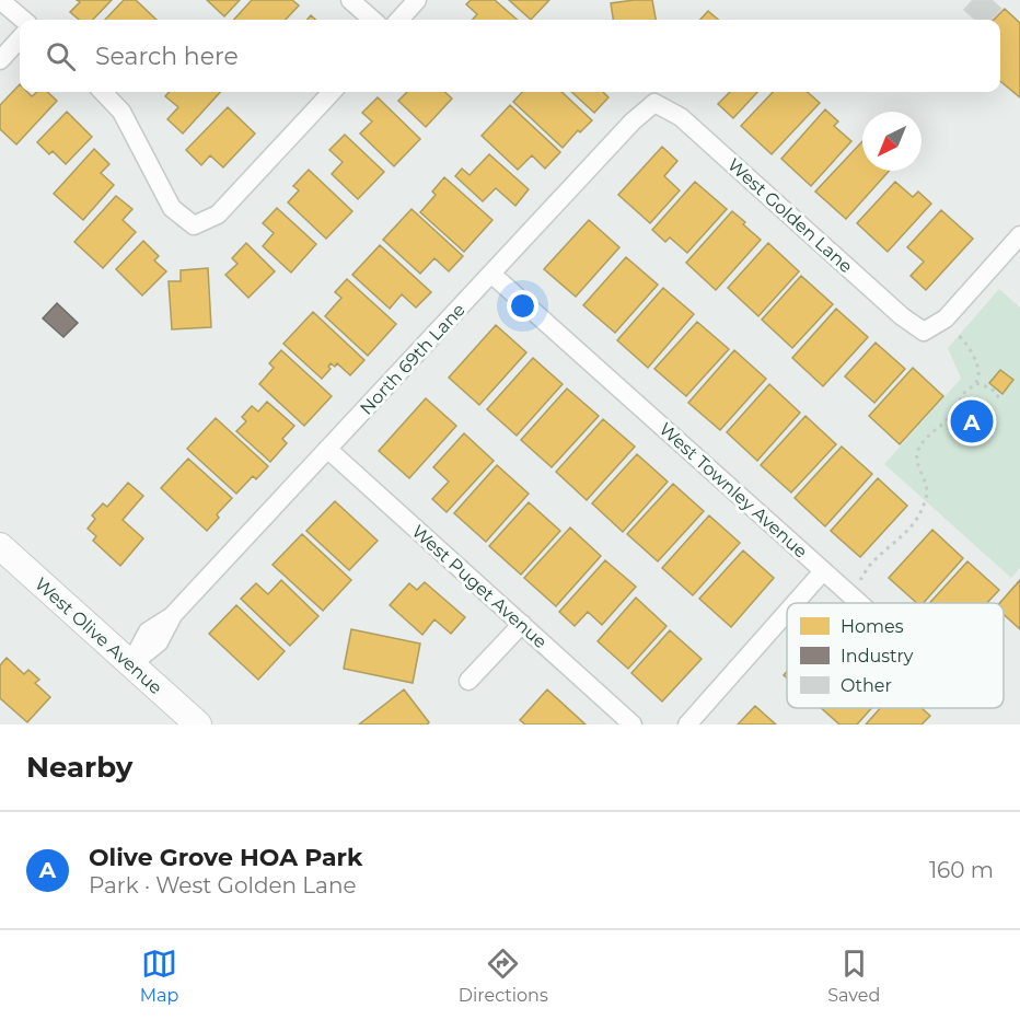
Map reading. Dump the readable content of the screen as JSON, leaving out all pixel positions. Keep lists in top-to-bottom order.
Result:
{
  "streets": {
    "main road": ["West Olive Avenue"],
    "street": [
      "West Golden Lane",
      "North 69th Lane",
      "West Townley Avenue",
      "West Puget Avenue"
    ]
  },
  "crossings": [
    ["West Golden Lane", "North 69th Lane"],
    ["North 69th Lane", "West Townley Avenue"],
    ["North 69th Lane", "West Puget Avenue"],
    ["North 69th Lane", "West Olive Avenue"]
  ],
  "legend": ["Homes", "Industry", "Other"],
  "north": "bottom left",
  "page": {
    "search": "Search here",
    "pins": "A",
    "heading": "Nearby",
    "list": [
      {
        "mark": "A",
        "name": "Olive Grove HOA Park",
        "note": "Park · West Golden Lane",
        "value": "160 m"
      }
    ],
    "nav": ["Map", "Directions", "Saved"]
  }
}
